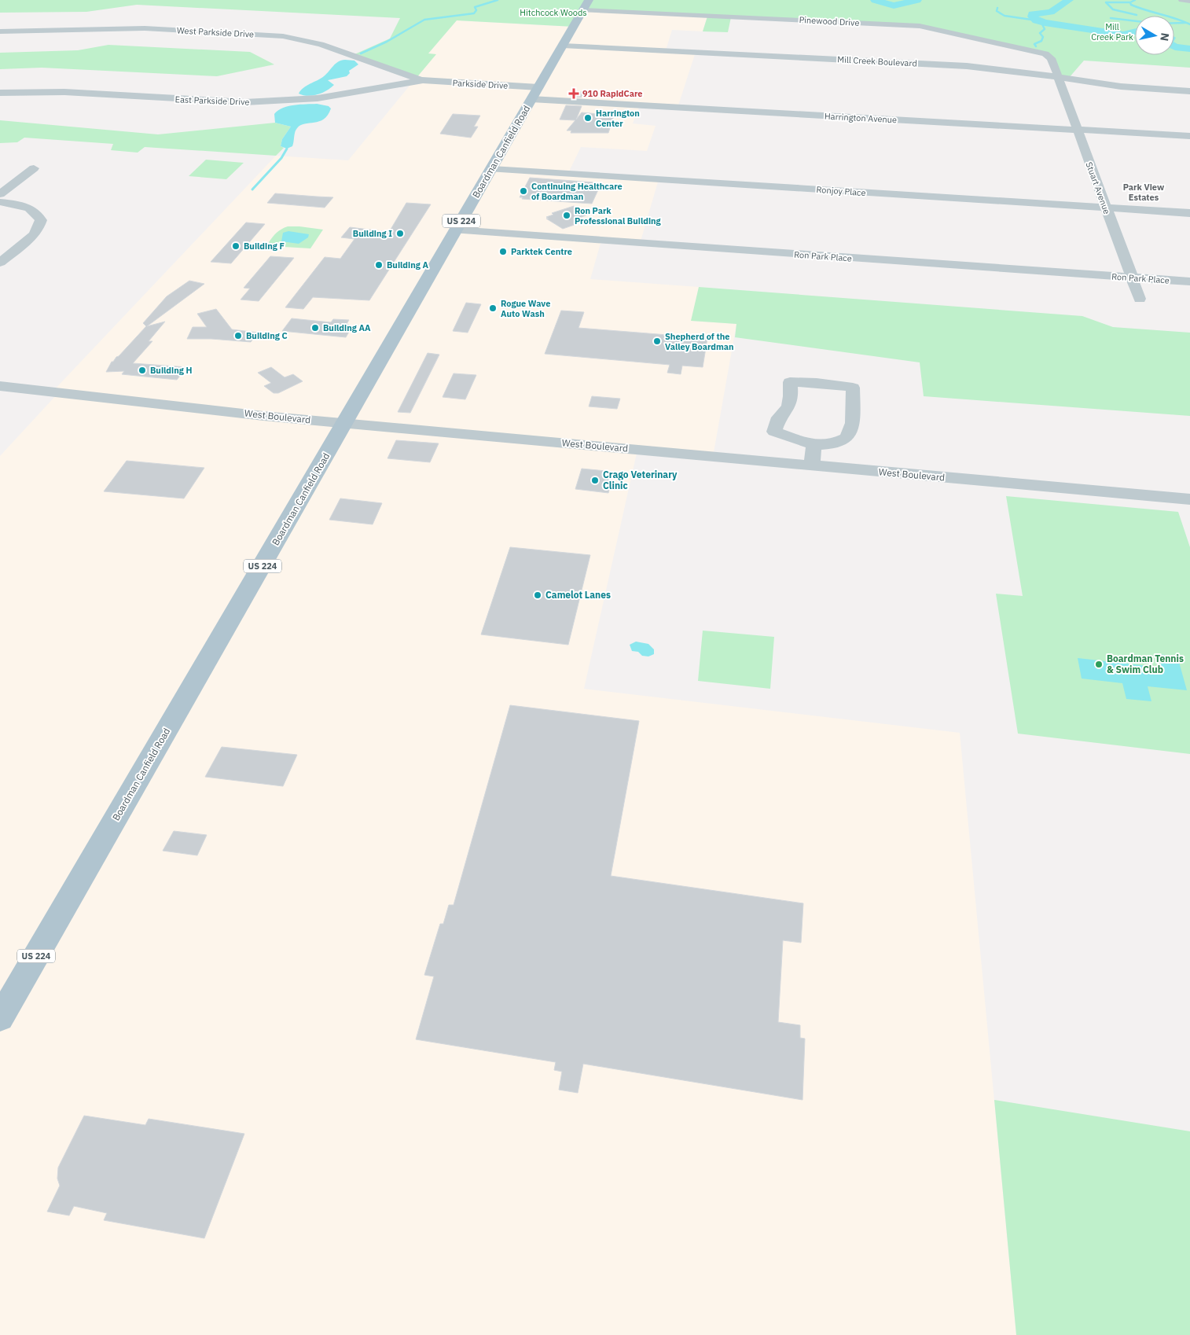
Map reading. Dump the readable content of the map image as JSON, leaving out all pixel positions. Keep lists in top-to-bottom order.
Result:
{
  "streets": {
    "main road": ["Boardman Canfield Road", "US 224"],
    "street": [
      "Pinewood Drive",
      "West Parkside Drive",
      "Mill Creek Boulevard",
      "Parkside Drive",
      "East Parkside Drive",
      "Harrington Avenue",
      "Stuart Avenue",
      "Ronjoy Place",
      "Ron Park Place",
      "West Boulevard"
    ]
  },
  "crossings": [
    ["Pinewood Drive", "Mill Creek Boulevard"],
    ["Pinewood Drive", "Boardman Canfield Road"],
    ["Pinewood Drive", "Stuart Avenue"],
    ["West Parkside Drive", "Parkside Drive"],
    ["West Parkside Drive", "East Parkside Drive"],
    ["Mill Creek Boulevard", "Boardman Canfield Road"],
    ["Mill Creek Boulevard", "Stuart Avenue"],
    ["Parkside Drive", "East Parkside Drive"],
    ["Parkside Drive", "Boardman Canfield Road"],
    ["Harrington Avenue", "Boardman Canfield Road"],
    ["Harrington Avenue", "Stuart Avenue"],
    ["Boardman Canfield Road", "Ronjoy Place"],
    ["Boardman Canfield Road", "Ron Park Place"],
    ["Boardman Canfield Road", "West Boulevard"],
    ["Stuart Avenue", "Ronjoy Place"],
    ["Stuart Avenue", "Ron Park Place"]
  ],
  "districts": ["Park View Estates"],
  "parks": ["Hitchcock Woods", "Mill Creek Park"],
  "places": {
    "health": ["910 RapidCare"],
    "other": [
      "Harrington Center",
      "Continuing Healthcare of Boardman",
      "Ron Park Professional Building",
      "Building I",
      "Building F",
      "Parktek Centre",
      "Building A",
      "Rogue Wave Auto Wash",
      "Building AA",
      "Building C",
      "Shepherd of the Valley Boardman",
      "Building H",
      "Crago Veterinary Clinic",
      "Camelot Lanes",
      "Boardman Tennis & Swim Club"
    ]
  },
  "north": "right"
}
